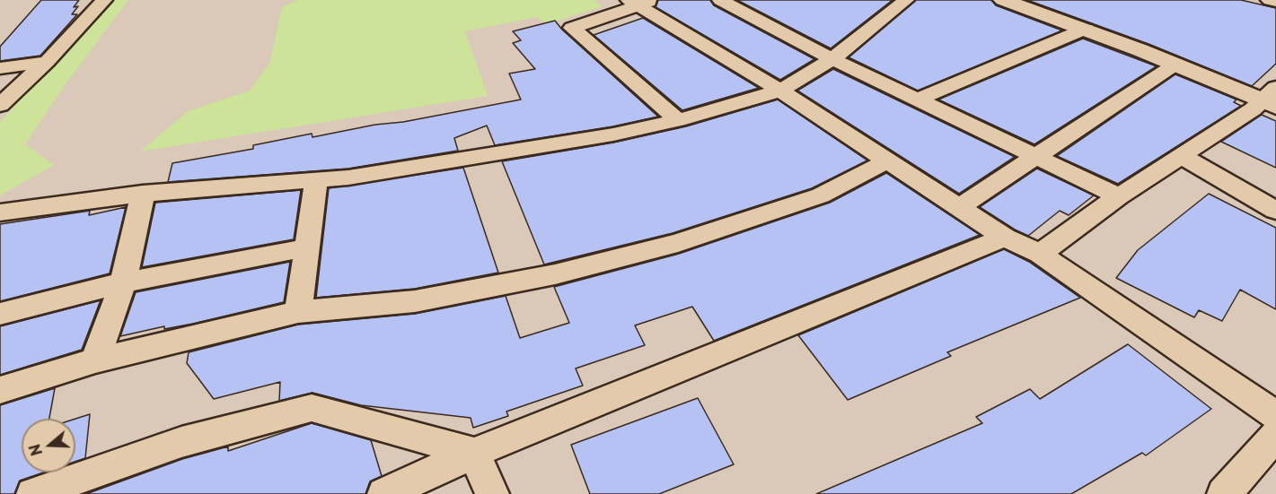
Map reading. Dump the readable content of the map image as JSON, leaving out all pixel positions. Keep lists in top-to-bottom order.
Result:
{
  "north": "left"
}
